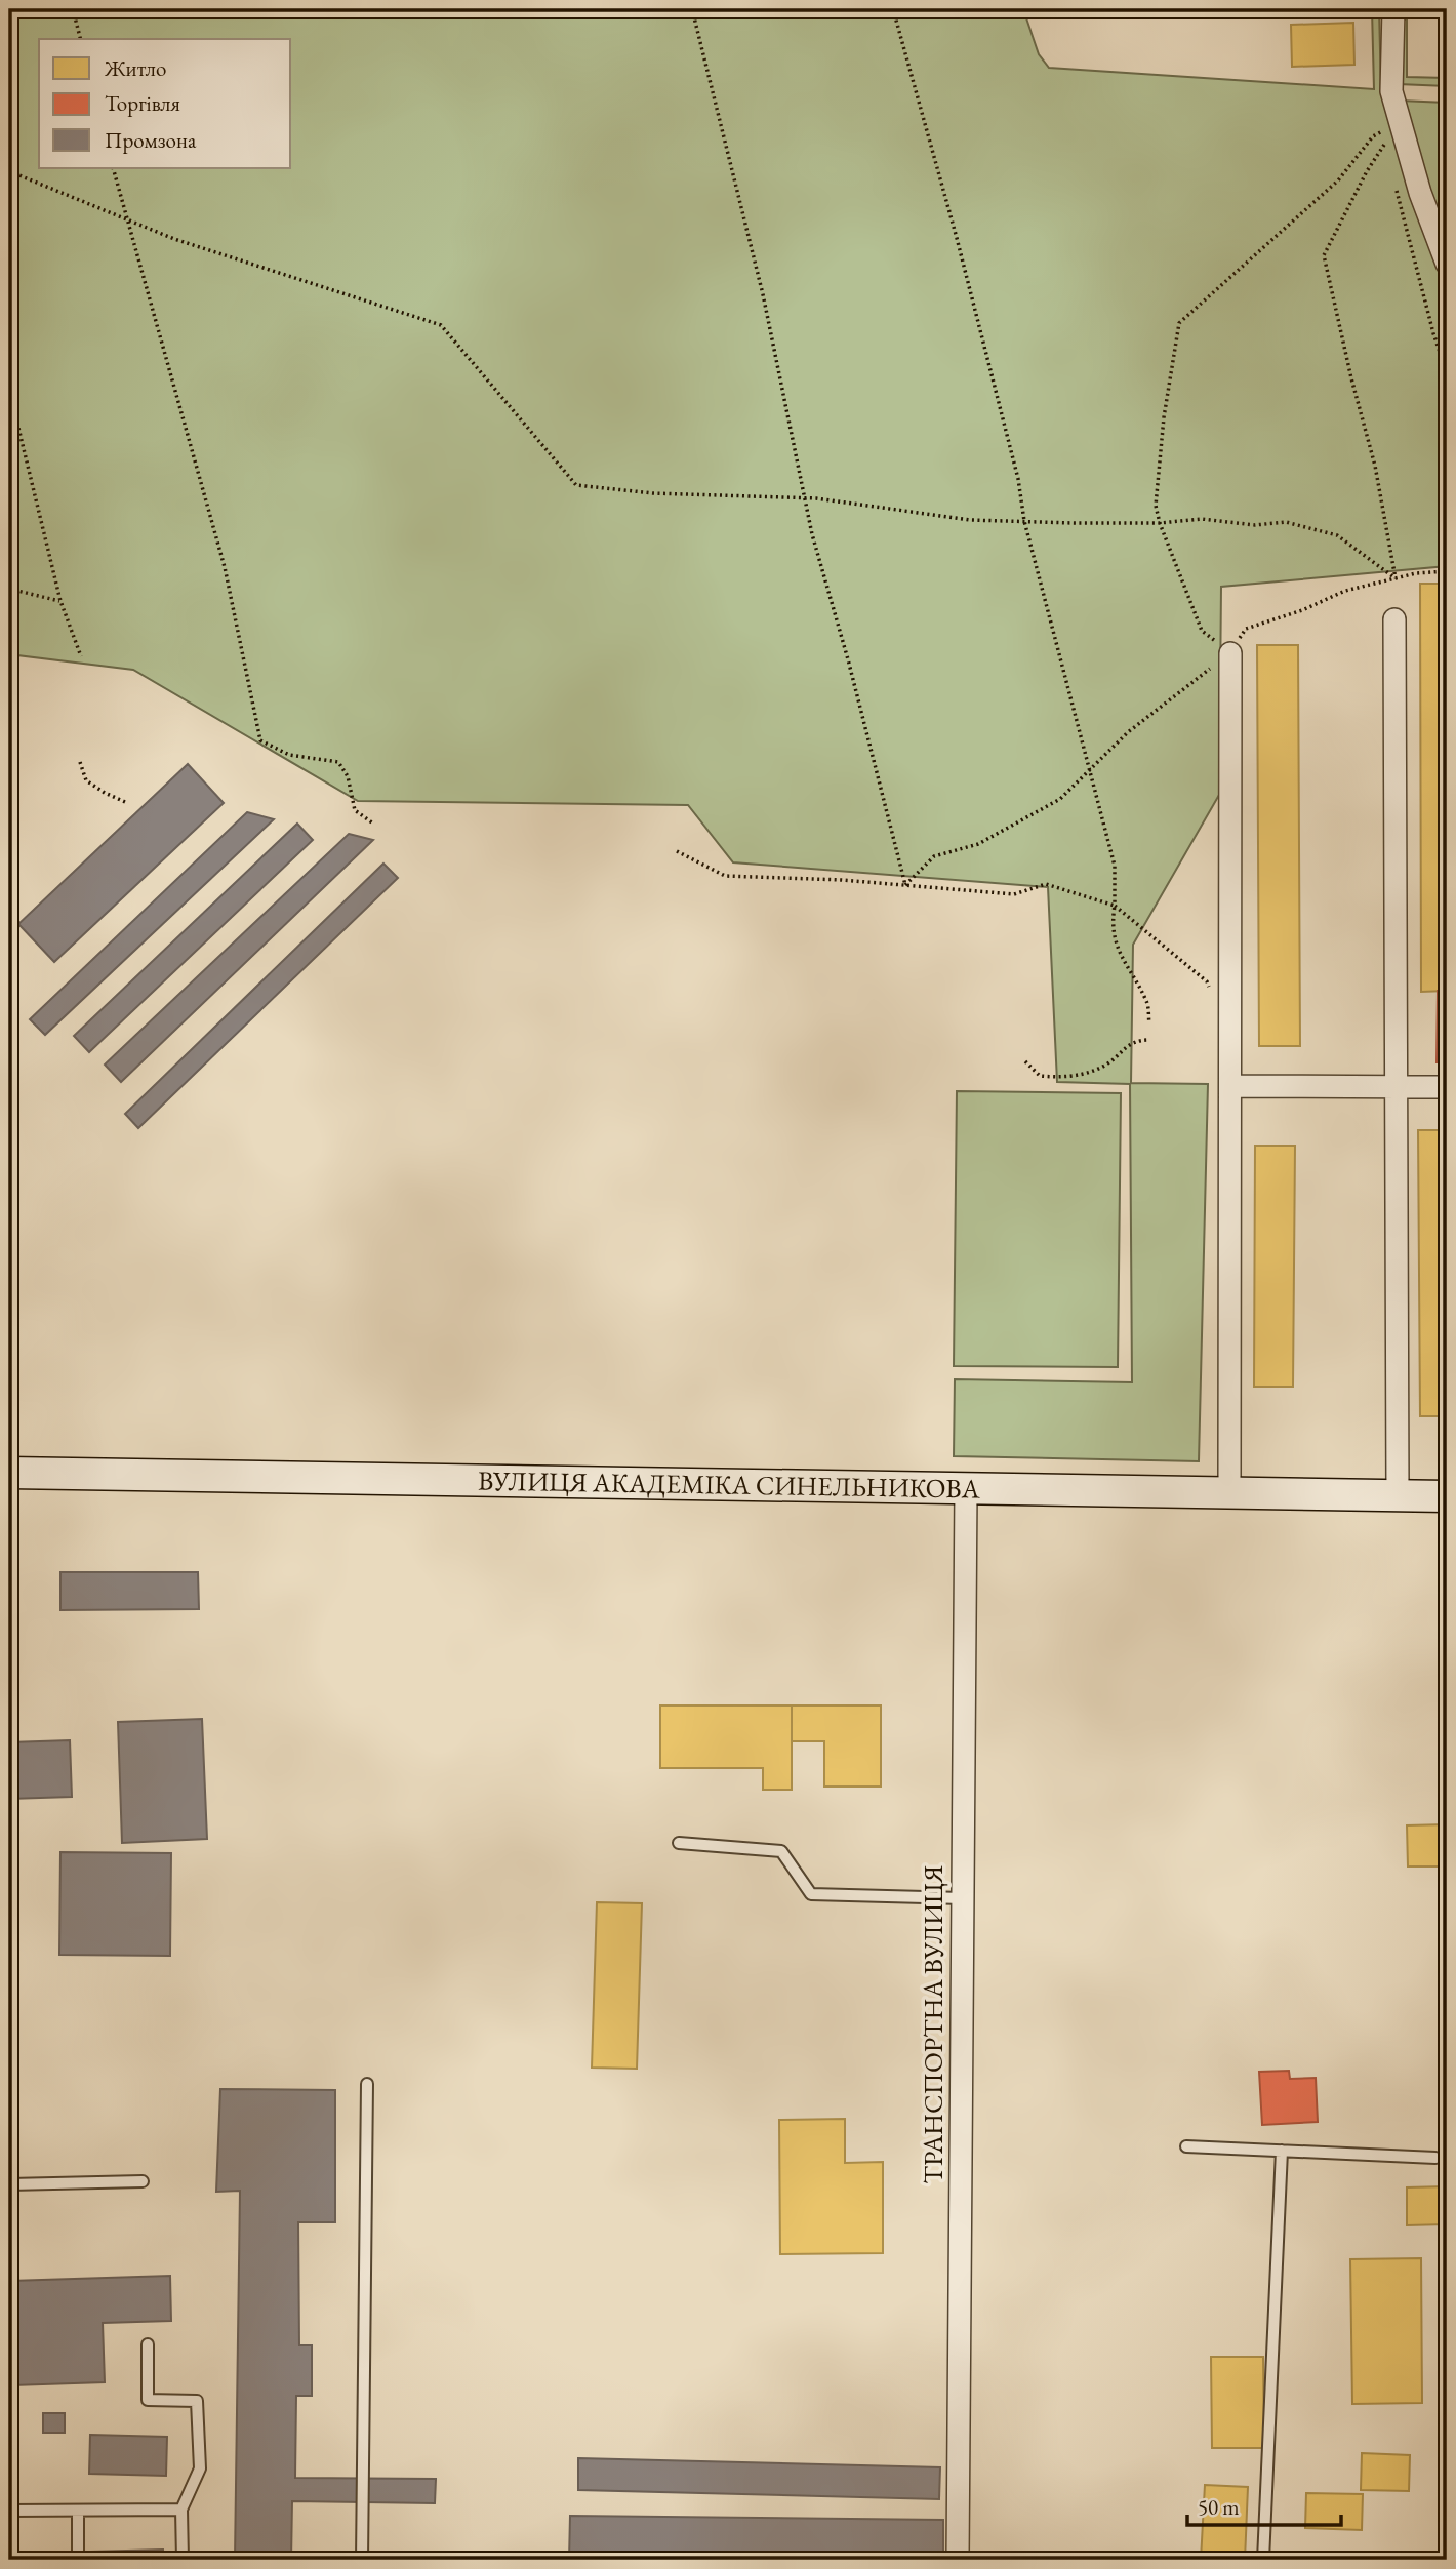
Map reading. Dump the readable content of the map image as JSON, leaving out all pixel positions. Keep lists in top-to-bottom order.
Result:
{
  "streets": {
    "street": ["ВУЛИЦЯ АКАДЕМІКА СИНЕЛЬНИКОВА", "ТРАНСПОРТНА ВУЛИЦЯ"]
  },
  "crossings": [
    ["ВУЛИЦЯ АКАДЕМІКА СИНЕЛЬНИКОВА", "ТРАНСПОРТНА ВУЛИЦЯ"]
  ],
  "legend": ["Житло", "Торгівля", "Промзона"],
  "scale_bar": "50 m"
}
